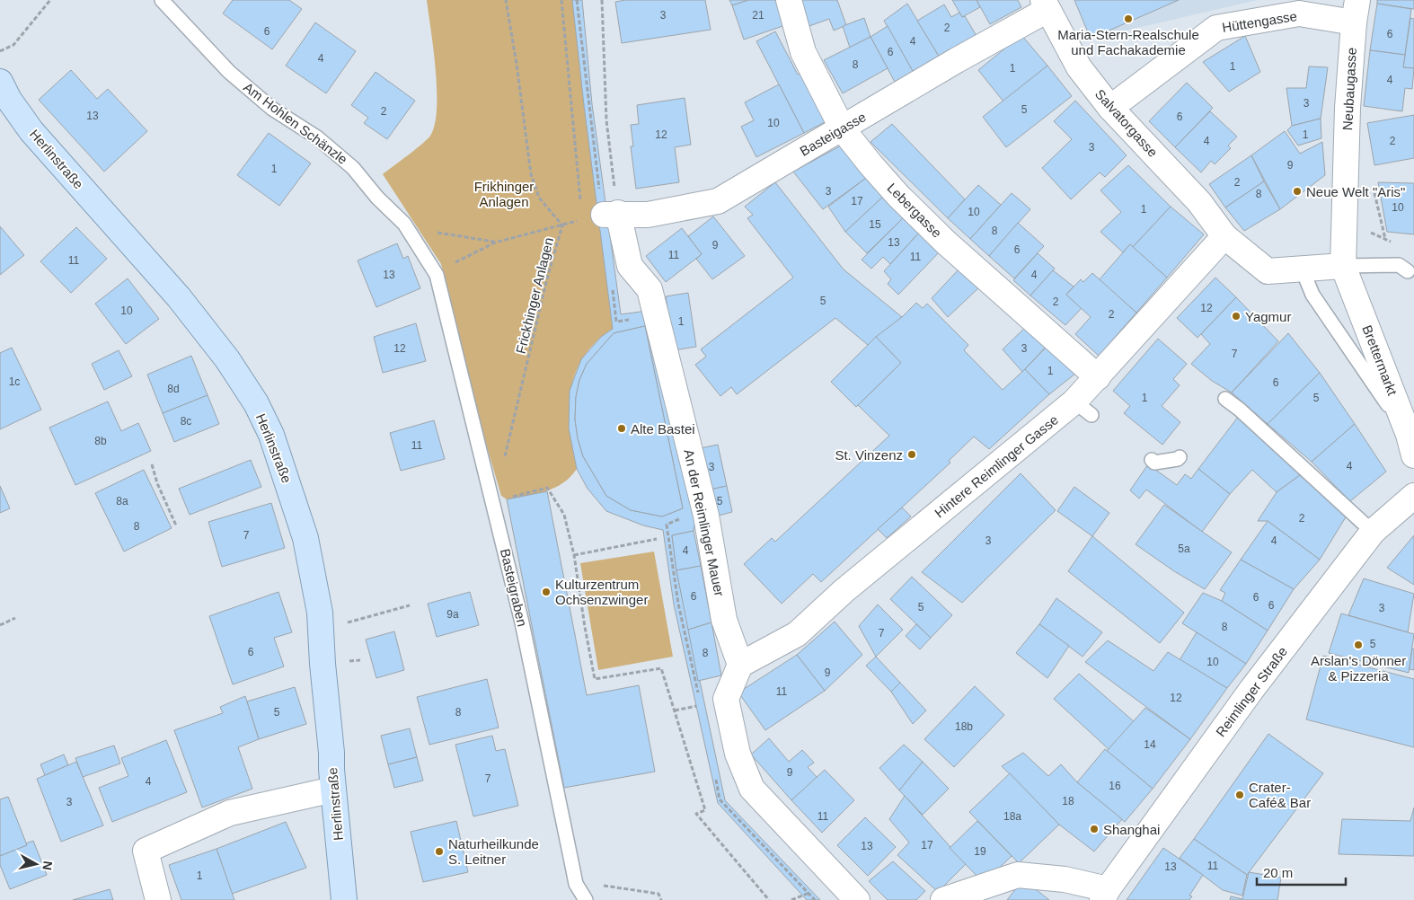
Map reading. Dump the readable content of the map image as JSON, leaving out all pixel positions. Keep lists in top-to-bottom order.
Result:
{
  "streets": {
    "main road": ["Herlinstraße"],
    "street": [
      "Hüttengasse",
      "Neubaugasse",
      "Salvatorgasse",
      "Basteigasse",
      "Lebergasse",
      "Brettermarkt",
      "Hintere Reimlinger Gasse",
      "An der Reimlinger Mauer",
      "Reimlinger Straße"
    ],
    "lane": ["Am Hohlen Schänzle", "Basteigraben"],
    "path": ["Frickhinger Anlagen"]
  },
  "crossings": [
    ["Hüttengasse", "Neubaugasse"],
    ["Hüttengasse", "Salvatorgasse"],
    ["Neubaugasse", "Brettermarkt"],
    ["Am Hohlen Schänzle", "Basteigraben"],
    ["Salvatorgasse", "Basteigasse"],
    ["Salvatorgasse", "Hintere Reimlinger Gasse"],
    ["Basteigasse", "Lebergasse"],
    ["Basteigasse", "An der Reimlinger Mauer"],
    ["Lebergasse", "Hintere Reimlinger Gasse"],
    ["Frickhinger Anlagen", "Basteigraben"],
    ["Hintere Reimlinger Gasse", "An der Reimlinger Mauer"]
  ],
  "parks": ["Frikhinger Anlagen"],
  "places": [
    "Maria-Stern-Realschule und Fachakademie",
    "Neue Welt \"Aris\"",
    "Yagmur",
    "Alte Bastei",
    "St. Vinzenz",
    "Kulturzentrum Ochsenzwinger",
    "Arslan's Dönner & Pizzeria",
    "Crater- Café& Bar",
    "Shanghai",
    "Naturheilkunde S. Leitner"
  ],
  "house_numbers": [
    "3",
    "21",
    "2",
    "6",
    "6",
    "4",
    "6",
    "4",
    "8",
    "1",
    "1",
    "4",
    "3",
    "5",
    "2",
    "13",
    "6",
    "10",
    "12",
    "1",
    "4",
    "2",
    "3",
    "9",
    "1",
    "2",
    "3",
    "8",
    "17",
    "10",
    "1",
    "10",
    "15",
    "8",
    "13",
    "9",
    "6",
    "11",
    "11",
    "11",
    "13",
    "4",
    "5",
    "2",
    "12",
    "10",
    "2",
    "1",
    "12",
    "3",
    "7",
    "1",
    "1c",
    "6",
    "8d",
    "1",
    "5",
    "8c",
    "8b",
    "11",
    "4",
    "3",
    "8a",
    "5",
    "2",
    "8",
    "7",
    "3",
    "4",
    "5a",
    "4",
    "6",
    "6",
    "6",
    "5",
    "3",
    "9a",
    "8",
    "7",
    "5",
    "6",
    "8",
    "10",
    "9",
    "11",
    "12",
    "5",
    "8",
    "18b",
    "14",
    "9",
    "7",
    "4",
    "16",
    "18",
    "3",
    "11",
    "18a",
    "17",
    "13",
    "19",
    "11",
    "13",
    "1"
  ],
  "scale_bar": "20 m",
  "north": "right"
}
